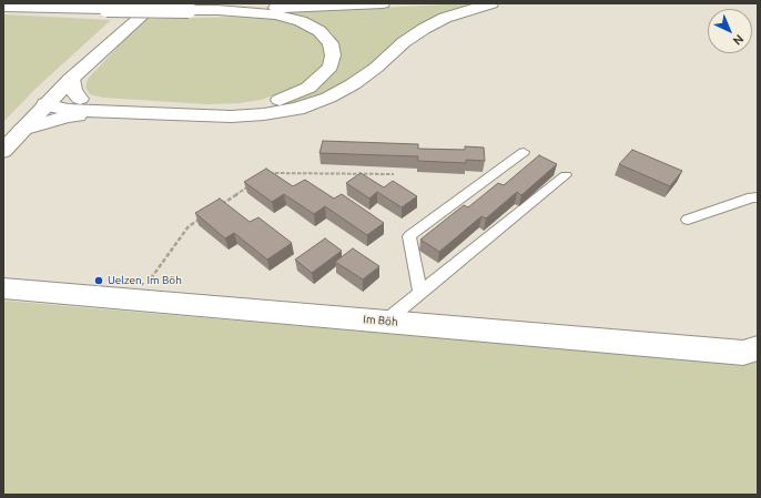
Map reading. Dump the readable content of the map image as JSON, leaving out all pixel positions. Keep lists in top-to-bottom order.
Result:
{
  "streets": {
    "main road": ["Im Böh"]
  },
  "places": ["Uelzen, Im Böh"],
  "north": "bottom right"
}
